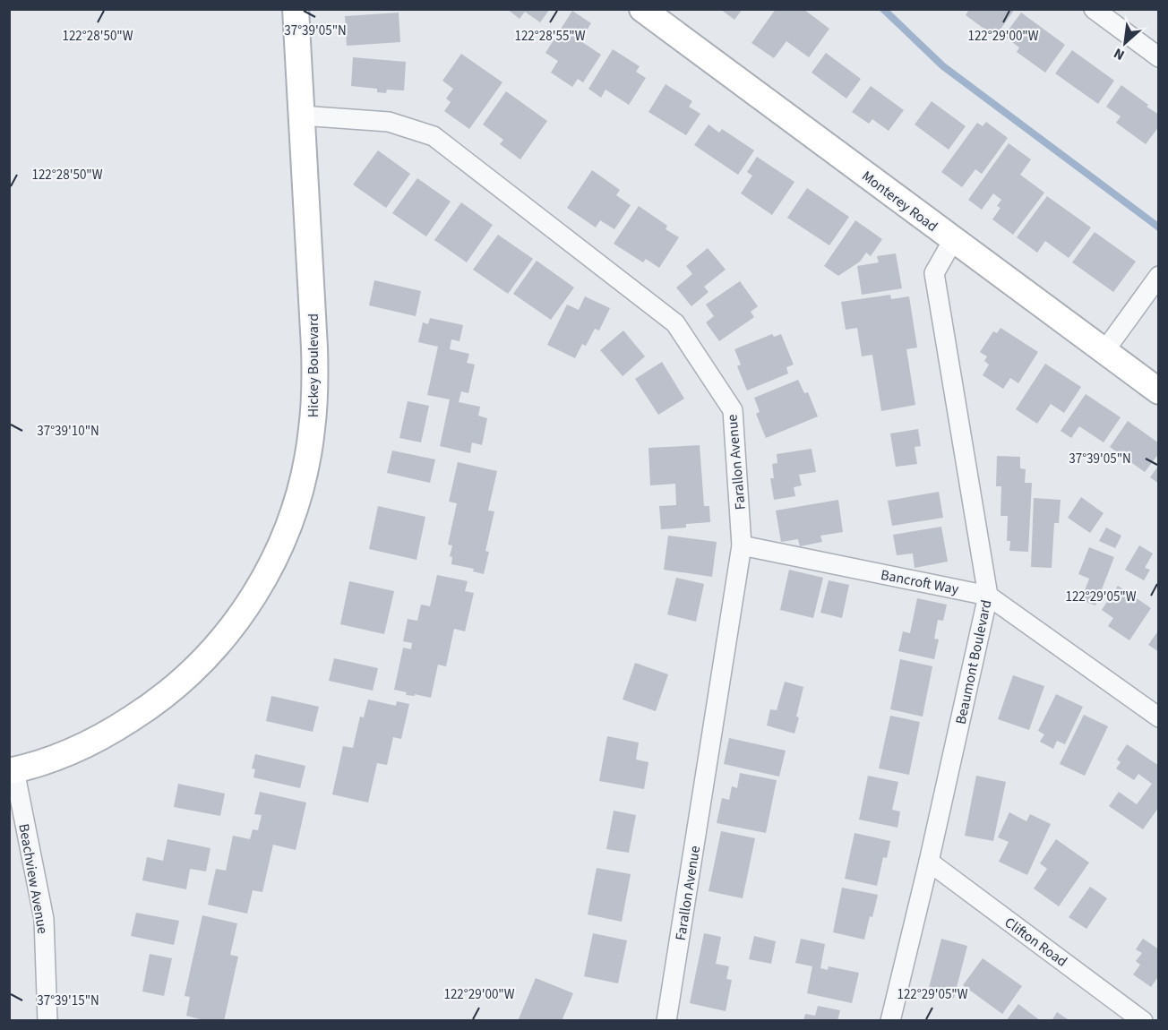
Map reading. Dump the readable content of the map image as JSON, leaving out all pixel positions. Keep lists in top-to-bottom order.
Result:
{
  "streets": {
    "main road": ["Monterey Road", "Hickey Boulevard"],
    "street": [
      "Farallon Avenue",
      "Bancroft Way",
      "Beaumont Boulevard",
      "Beachview Avenue",
      "Clifton Road"
    ]
  },
  "crossings": [
    ["Monterey Road", "Beaumont Boulevard"],
    ["Hickey Boulevard", "Farallon Avenue"],
    ["Hickey Boulevard", "Beachview Avenue"],
    ["Farallon Avenue", "Bancroft Way"],
    ["Bancroft Way", "Beaumont Boulevard"],
    ["Beaumont Boulevard", "Clifton Road"]
  ],
  "north": "bottom left",
  "coordinates": [
    "37°39'05\"N",
    "122°28'50\"W",
    "122°28'55\"W",
    "122°29'00\"W",
    "37°39'10\"N",
    "122°29'05\"W",
    "37°39'15\"N"
  ]
}
